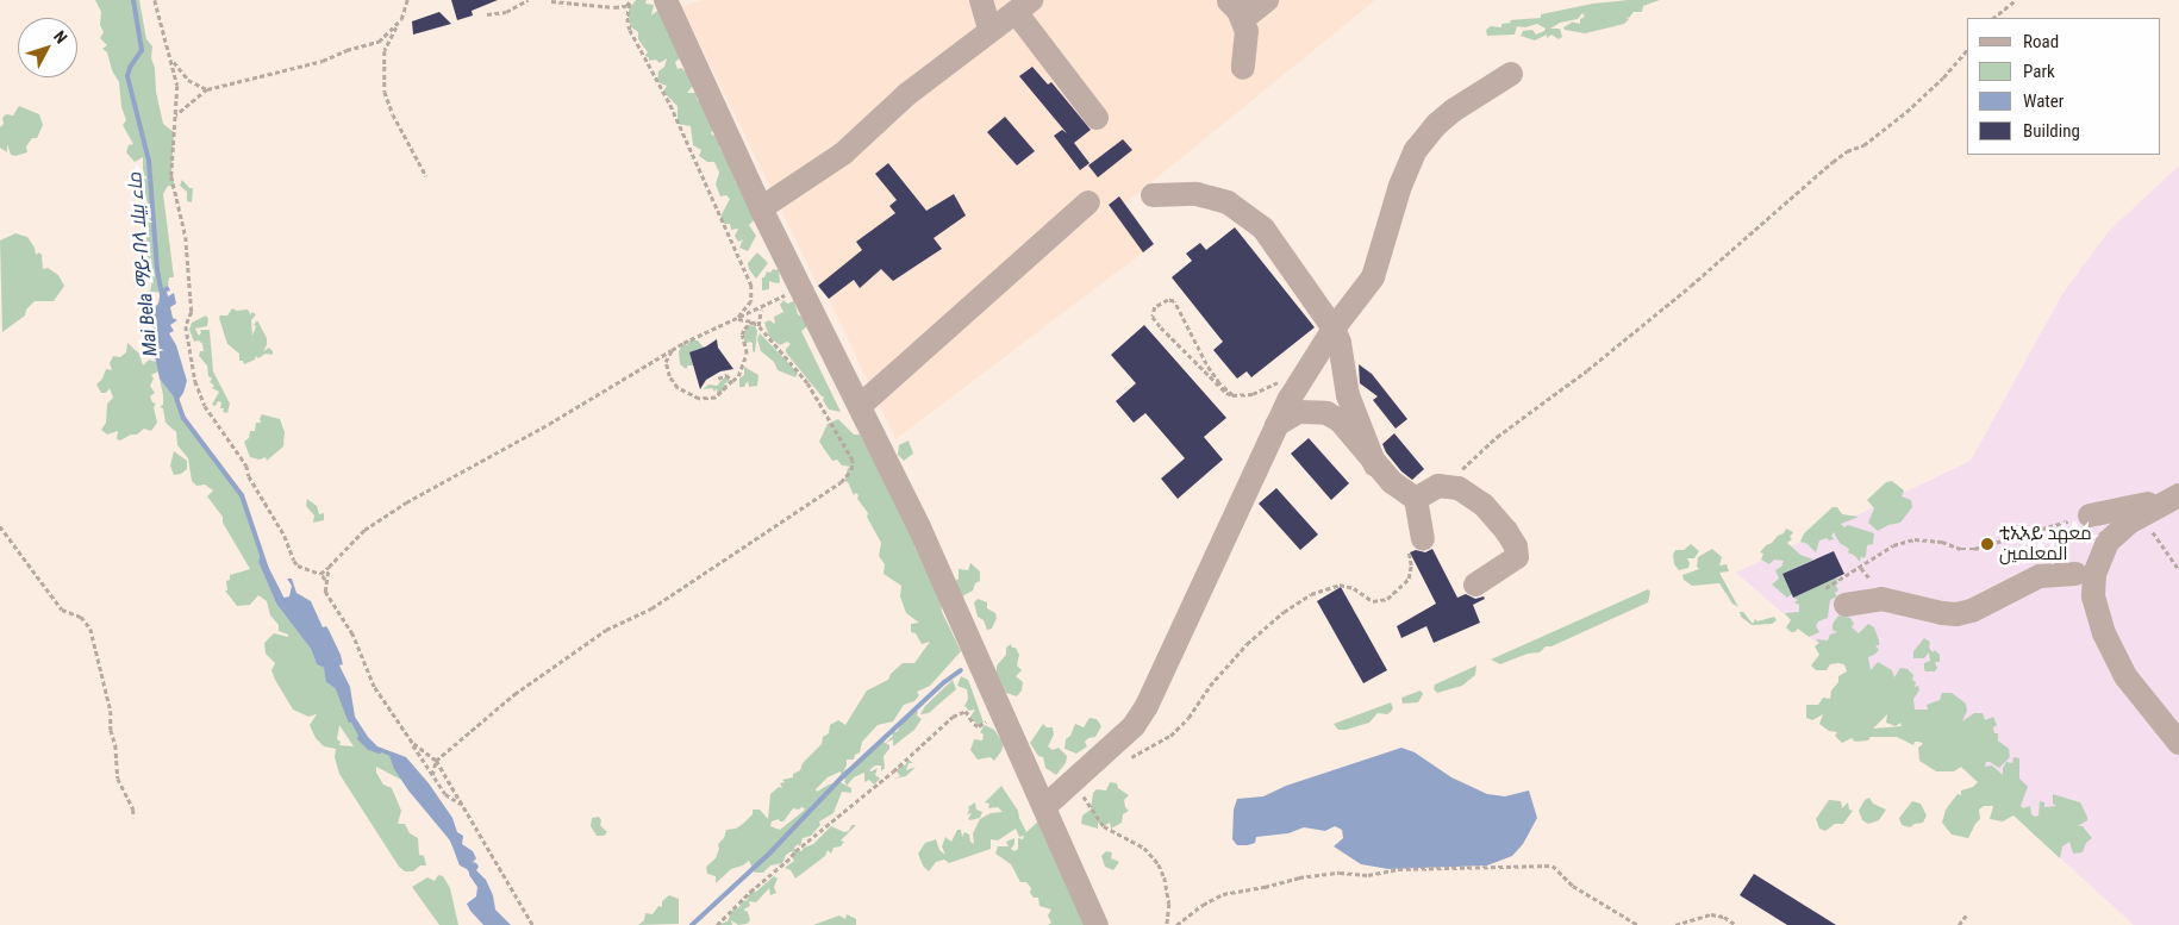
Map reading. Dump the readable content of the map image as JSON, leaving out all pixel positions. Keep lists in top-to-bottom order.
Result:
{
  "water": ["Mai Bela ማይ-በላ ماء بيلا"],
  "places": ["ቲኢኣይ معهد المعلمين"],
  "legend": [
    "Road",
    "Park",
    "Water",
    "Building"
  ],
  "north": "top right"
}
